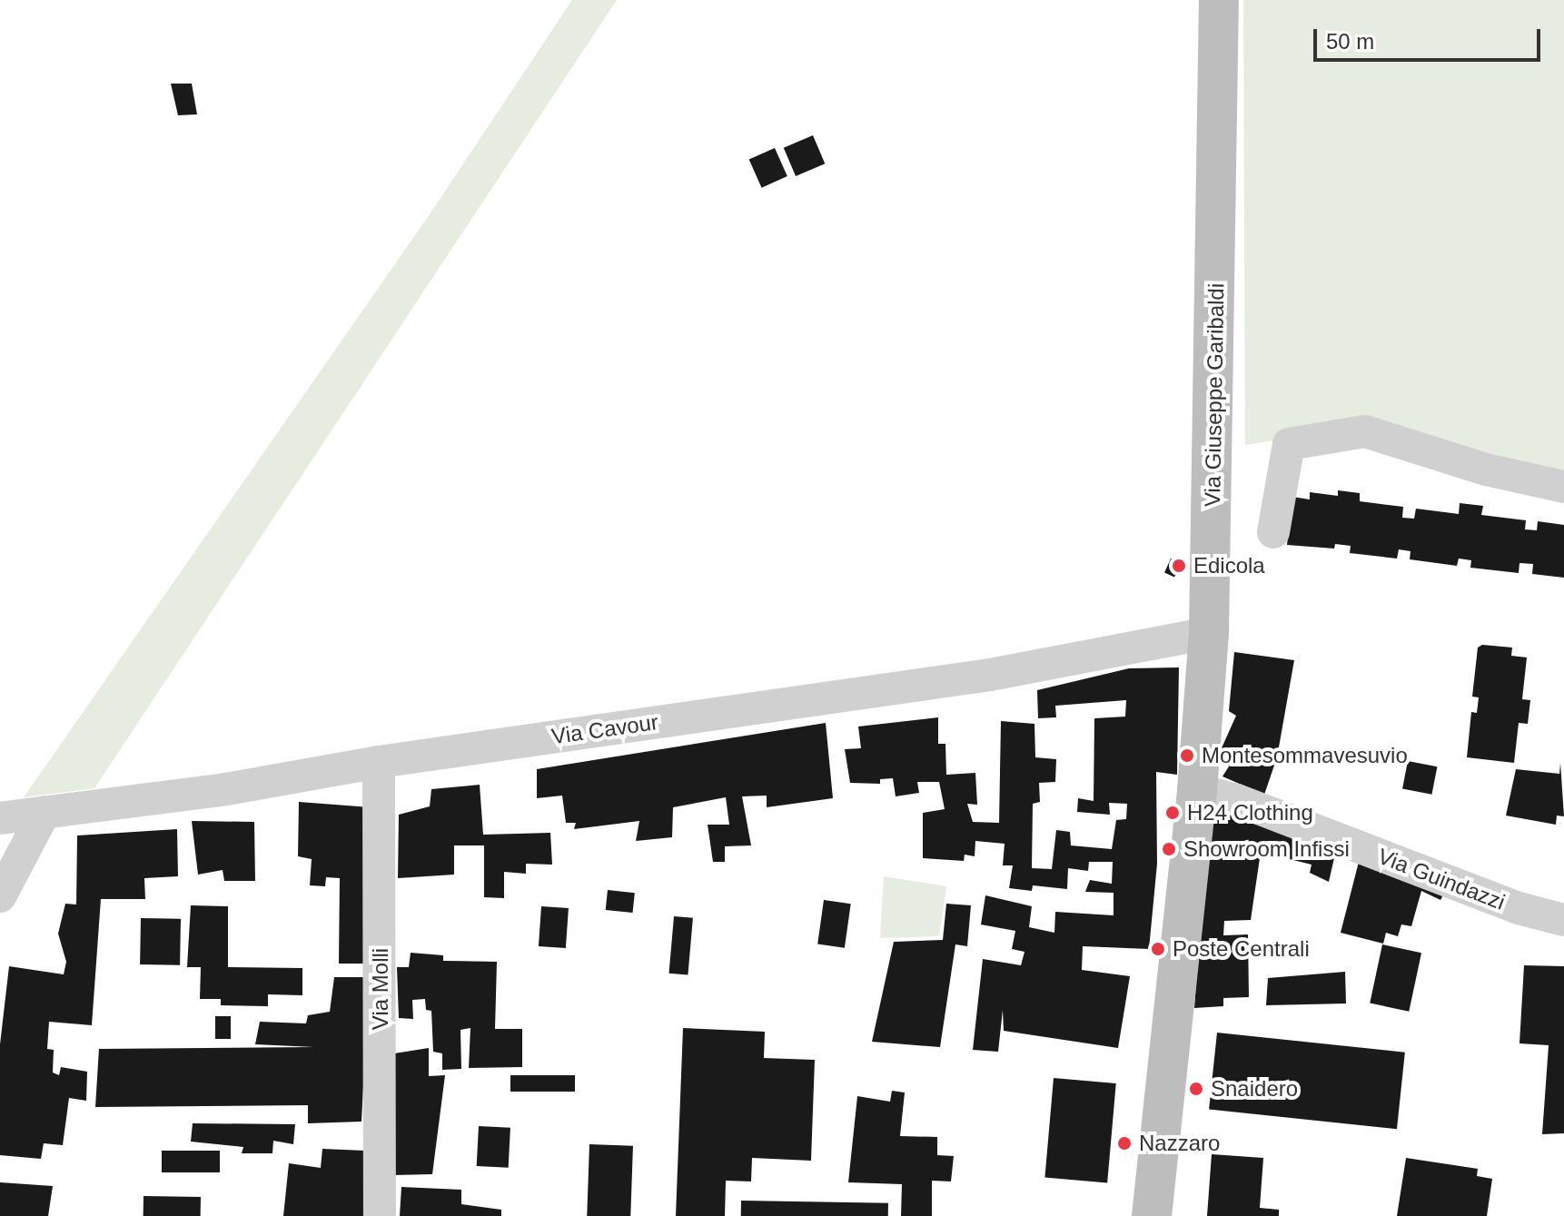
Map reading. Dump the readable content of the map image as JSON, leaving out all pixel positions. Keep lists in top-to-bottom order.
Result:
{
  "streets": {
    "main road": ["Via Giuseppe Garibaldi"],
    "street": ["Via Cavour", "Via Guindazzi", "Via Molli"]
  },
  "crossings": [
    ["Via Giuseppe Garibaldi", "Via Cavour"],
    ["Via Giuseppe Garibaldi", "Via Guindazzi"],
    ["Via Cavour", "Via Molli"]
  ],
  "places": [
    "Edicola",
    "Montesommavesuvio",
    "H24 Clothing",
    "Showroom Infissi",
    "Poste Centrali",
    "Snaidero",
    "Nazzaro"
  ],
  "scale_bar": "50 m"
}
